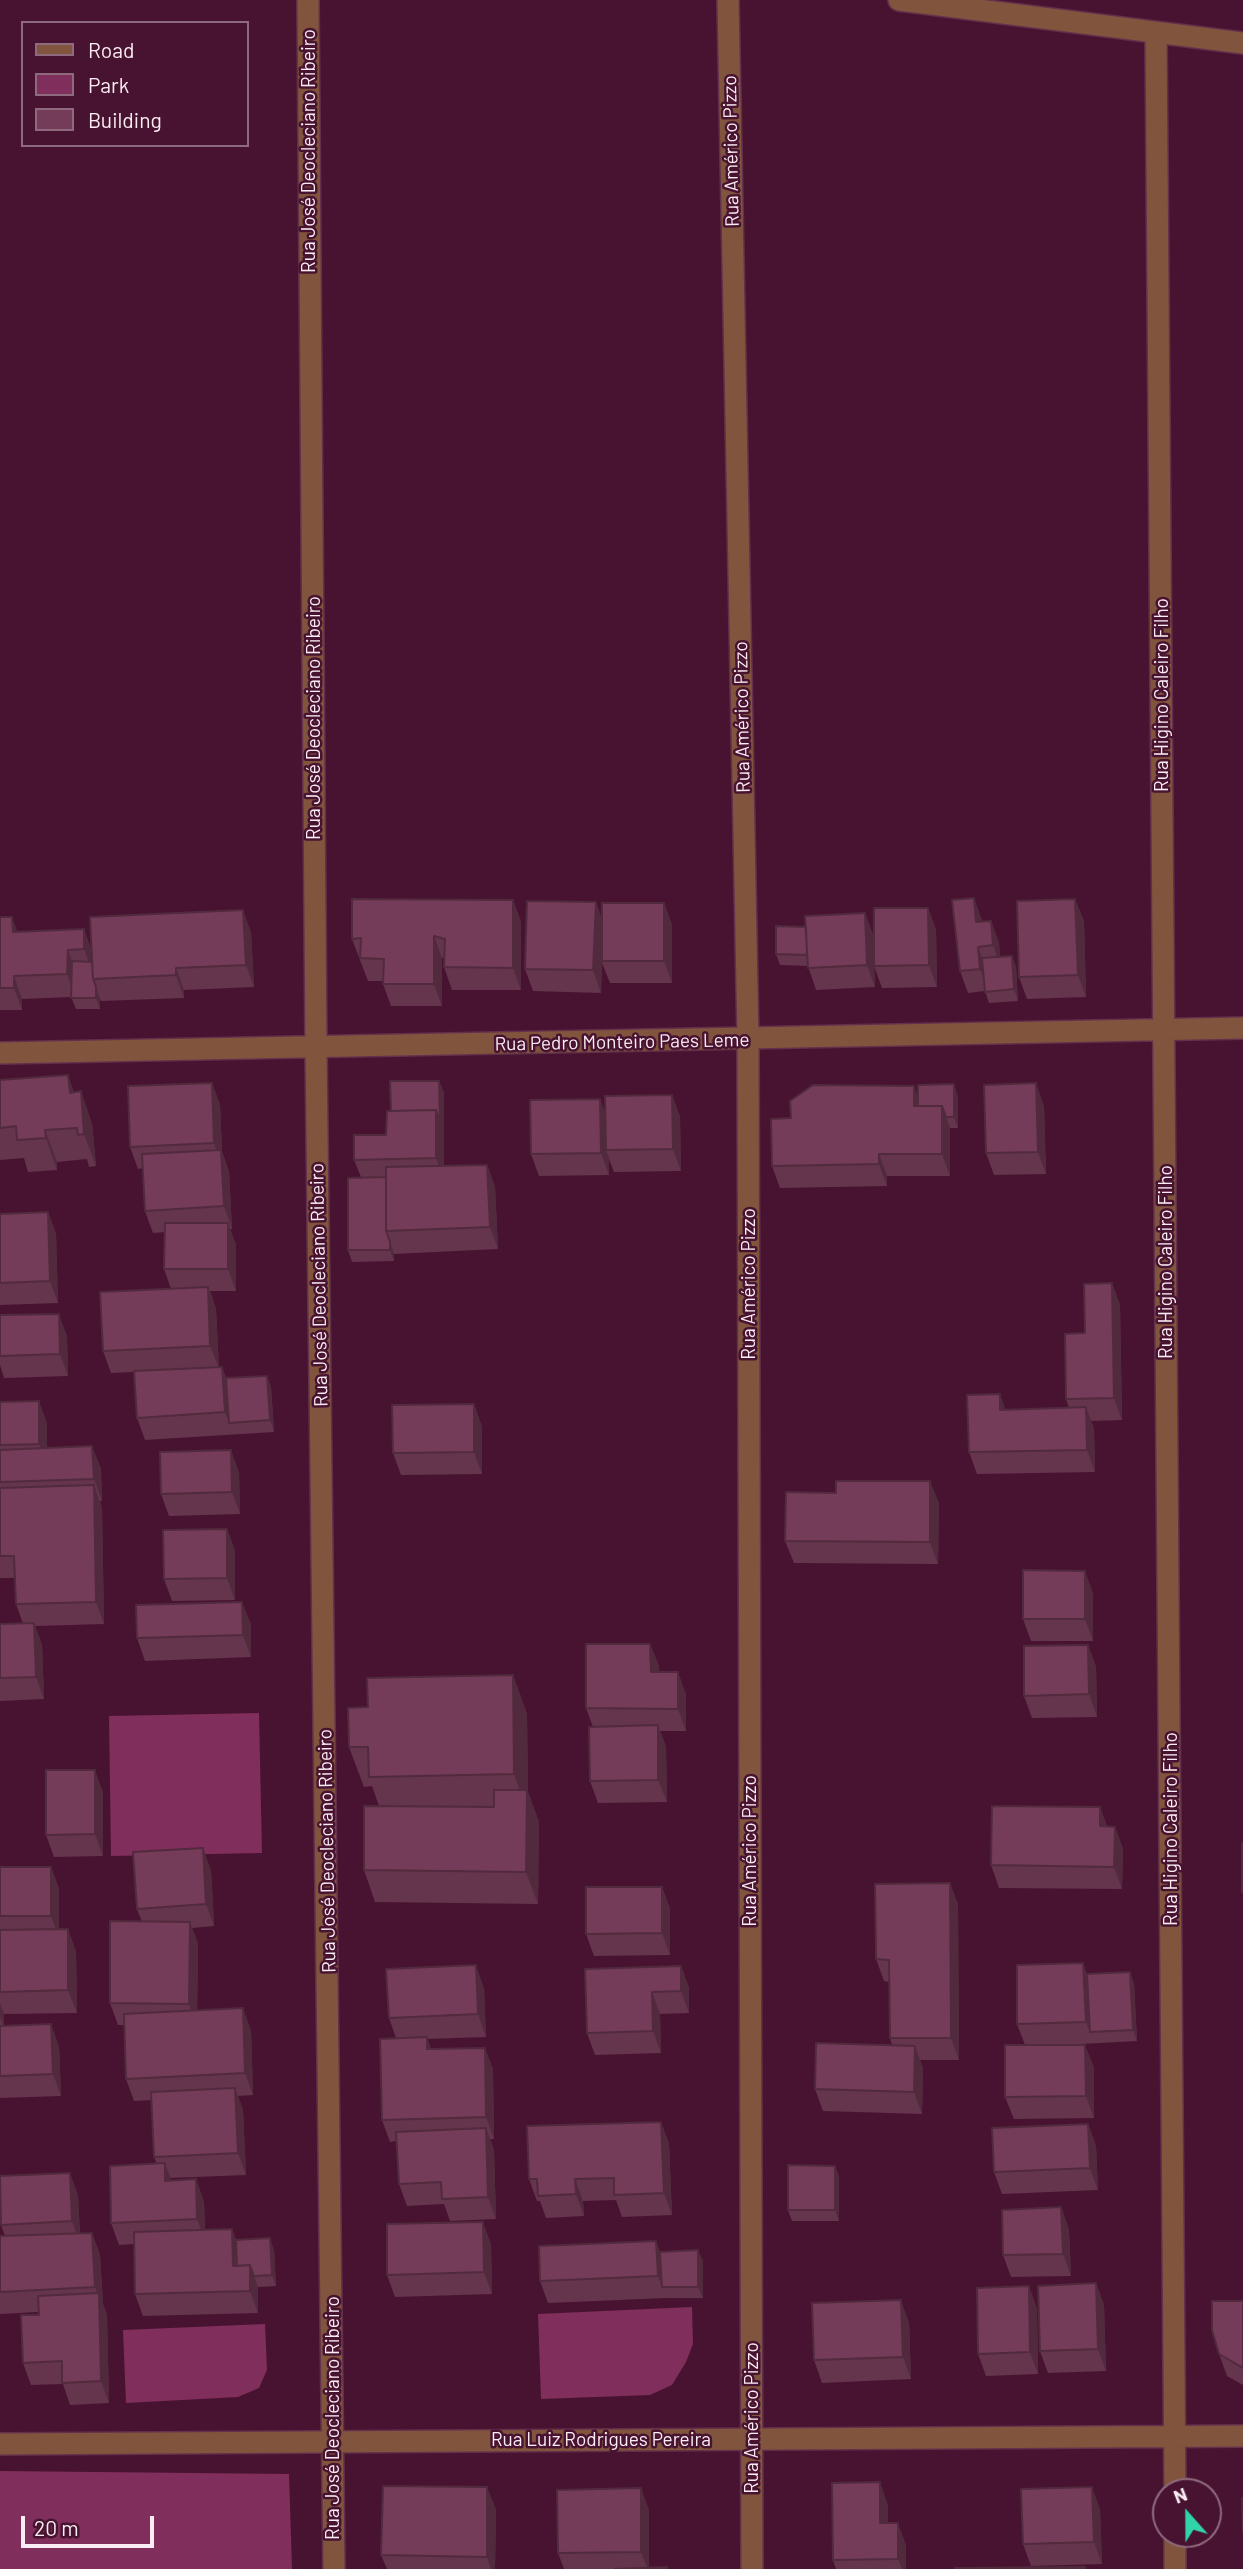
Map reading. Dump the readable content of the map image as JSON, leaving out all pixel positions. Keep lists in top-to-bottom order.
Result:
{
  "streets": {
    "street": [
      "Rua José Deocleciano Ribeiro",
      "Rua Américo Pizzo",
      "Rua Higino Caleiro Filho",
      "Rua Pedro Monteiro Paes Leme",
      "Rua Luiz Rodrigues Pereira"
    ]
  },
  "crossings": [
    ["Rua José Deocleciano Ribeiro", "Rua Pedro Monteiro Paes Leme"],
    ["Rua José Deocleciano Ribeiro", "Rua Luiz Rodrigues Pereira"],
    ["Rua Américo Pizzo", "Rua Pedro Monteiro Paes Leme"],
    ["Rua Américo Pizzo", "Rua Luiz Rodrigues Pereira"],
    ["Rua Higino Caleiro Filho", "Rua Pedro Monteiro Paes Leme"],
    ["Rua Higino Caleiro Filho", "Rua Luiz Rodrigues Pereira"]
  ],
  "legend": ["Road", "Park", "Building"],
  "scale_bar": "20 m",
  "north": "top"
}
